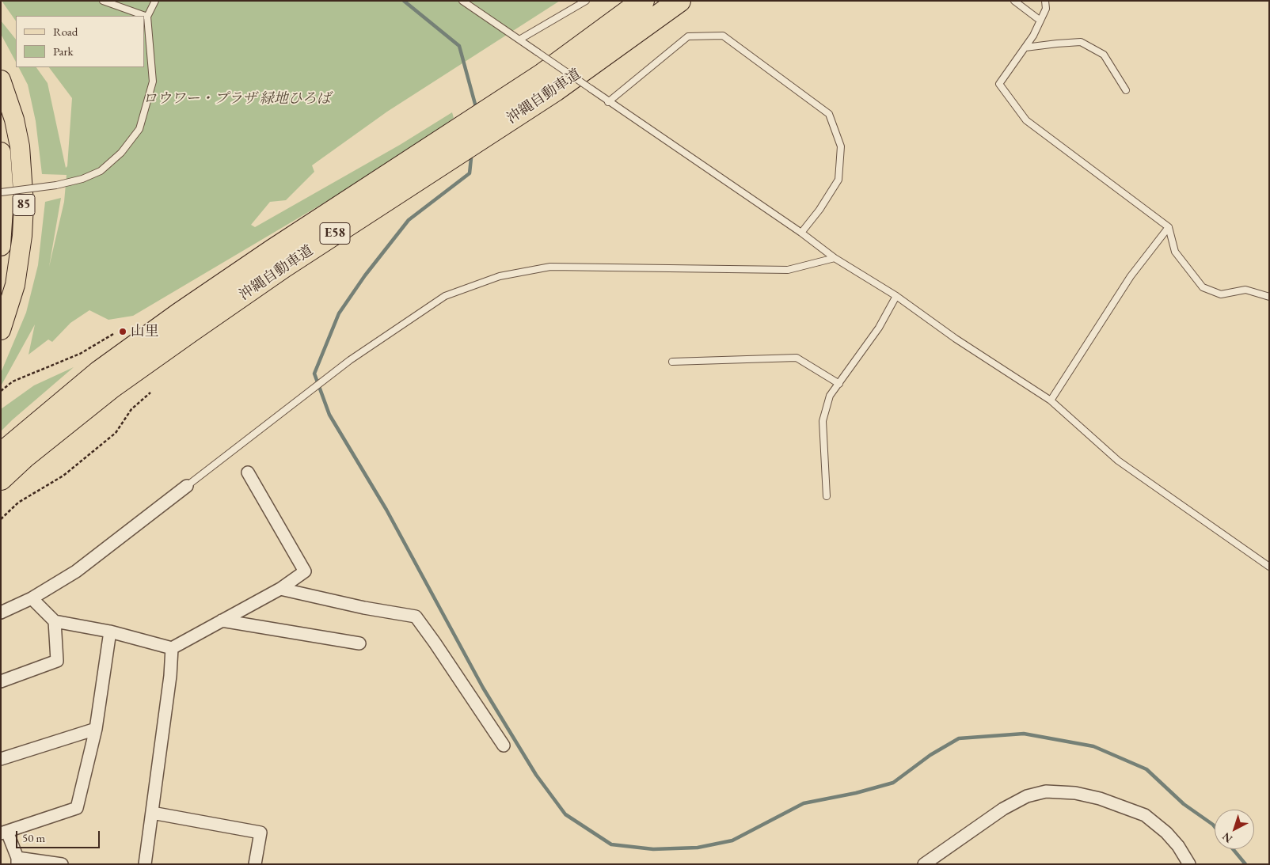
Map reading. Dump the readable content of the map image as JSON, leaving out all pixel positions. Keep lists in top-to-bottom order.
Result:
{
  "streets": {
    "highway": ["沖縄自動車道", "E58"],
    "main road": ["85"]
  },
  "parks": ["ロウワー・プラザ 緑地ひろば"],
  "places": ["山里"],
  "legend": ["Road", "Park"],
  "scale_bar": "50 m",
  "north": "bottom left"
}
